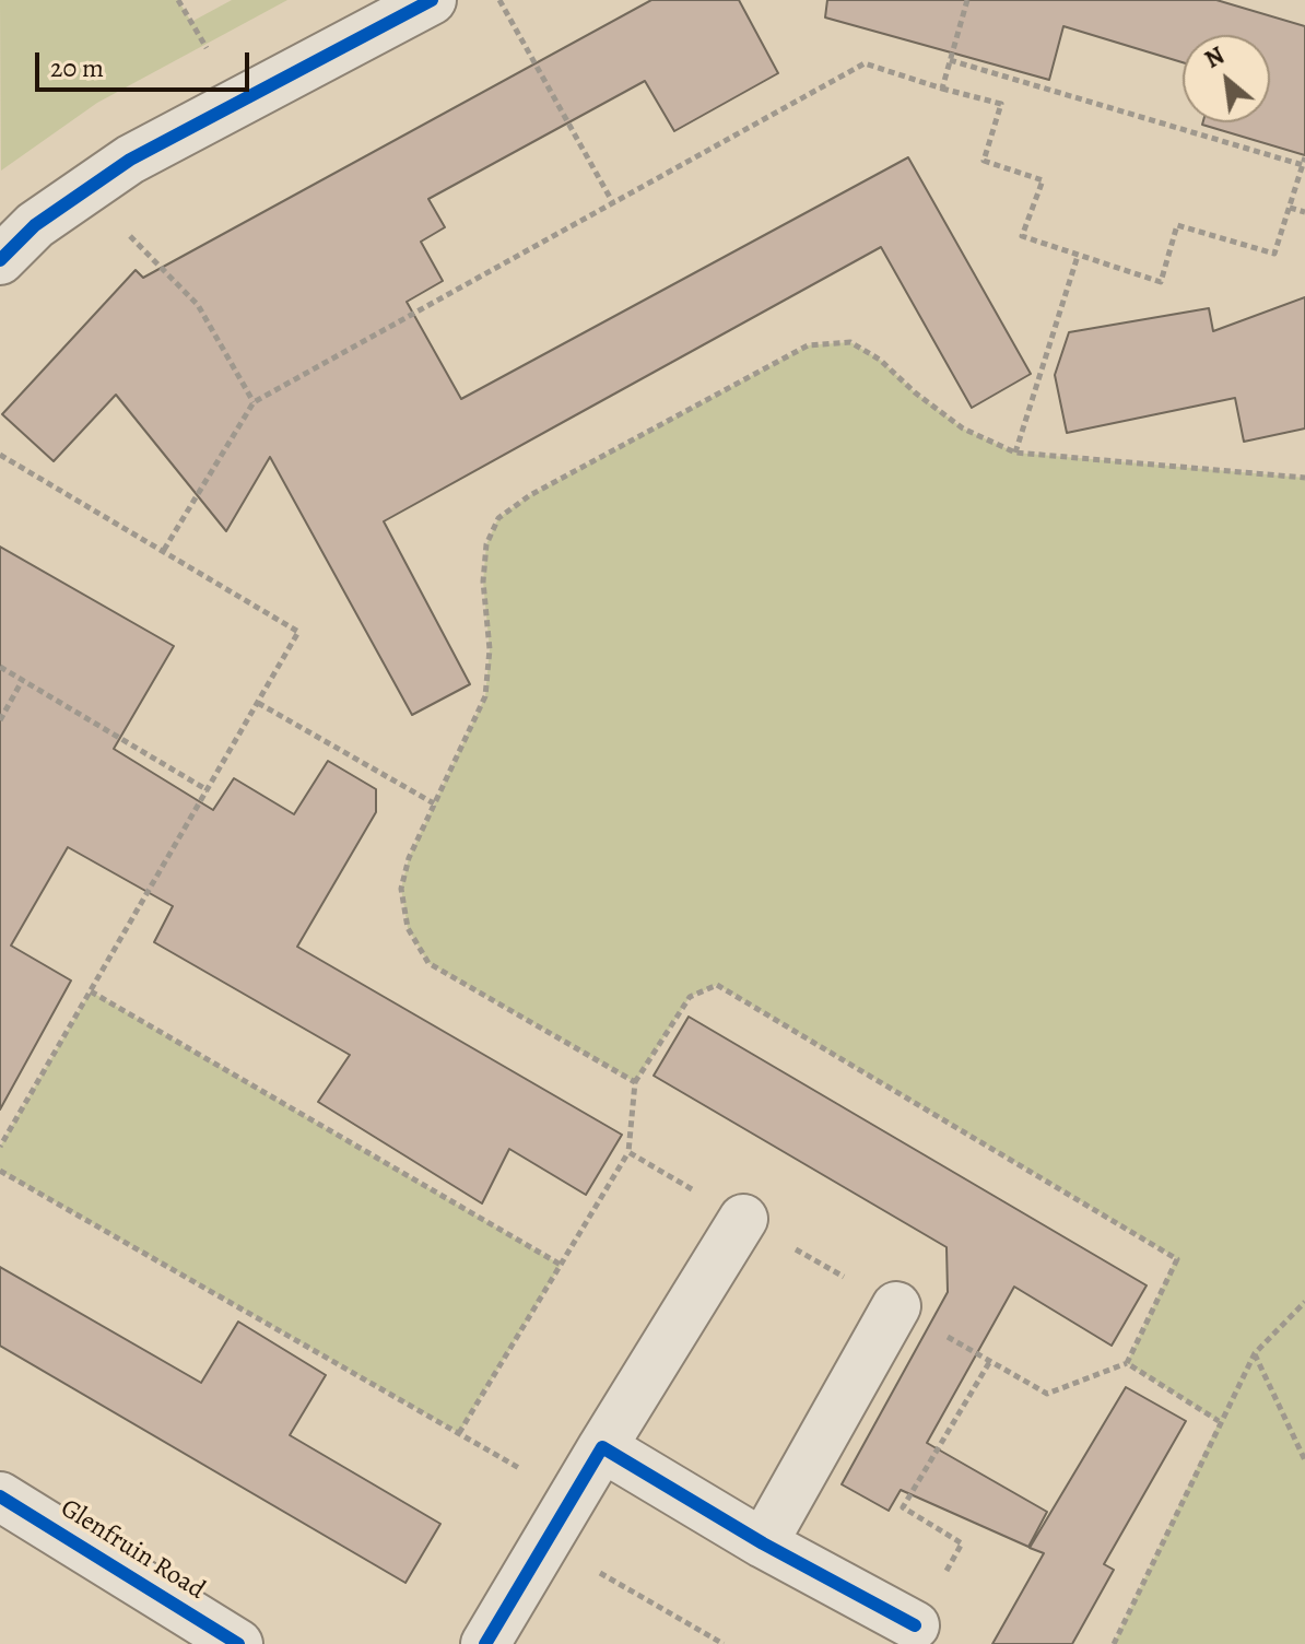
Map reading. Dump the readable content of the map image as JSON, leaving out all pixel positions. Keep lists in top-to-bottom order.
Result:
{
  "streets": {
    "street": ["Glenfruin Road"]
  },
  "scale_bar": "20 m",
  "north": "top left"
}
